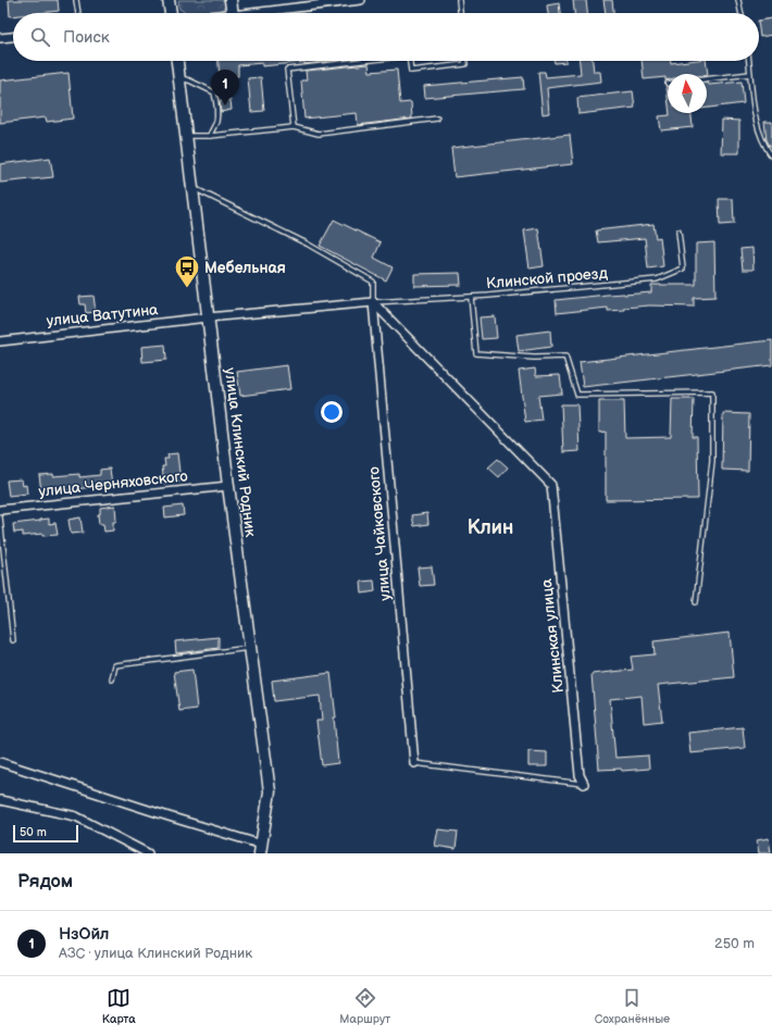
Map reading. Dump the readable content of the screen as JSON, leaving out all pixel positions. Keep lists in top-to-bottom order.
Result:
{
  "streets": {
    "main road": ["улица Клинский Родник"],
    "street": [
      "улица Ватутина",
      "улица Черняховского",
      "улица Чайковского",
      "Клинская улица"
    ],
    "lane": ["Клинской проезд"]
  },
  "crossings": [
    ["Клинской проезд", "улица Ватутина"],
    ["Клинской проезд", "улица Чайковского"],
    ["Клинской проезд", "Клинская улица"],
    ["улица Ватутина", "улица Клинский Родник"],
    ["улица Ватутина", "улица Чайковского"],
    ["улица Ватутина", "Клинская улица"],
    ["улица Клинский Родник", "улица Черняховского"],
    ["улица Чайковского", "Клинская улица"]
  ],
  "districts": ["Клин"],
  "places": {
    "bus stop": ["Мебельная"]
  },
  "scale_bar": "50 m",
  "north": "top",
  "page": {
    "search": "Поиск",
    "pins": "1",
    "scale": "50 m",
    "heading": "Рядом",
    "list": [
      {
        "mark": "1",
        "name": "НзОйл",
        "note": "АЗС · улица Клинский Родник",
        "value": "250 m"
      }
    ],
    "nav": ["Карта", "Маршрут", "Сохранённые"]
  }
}
